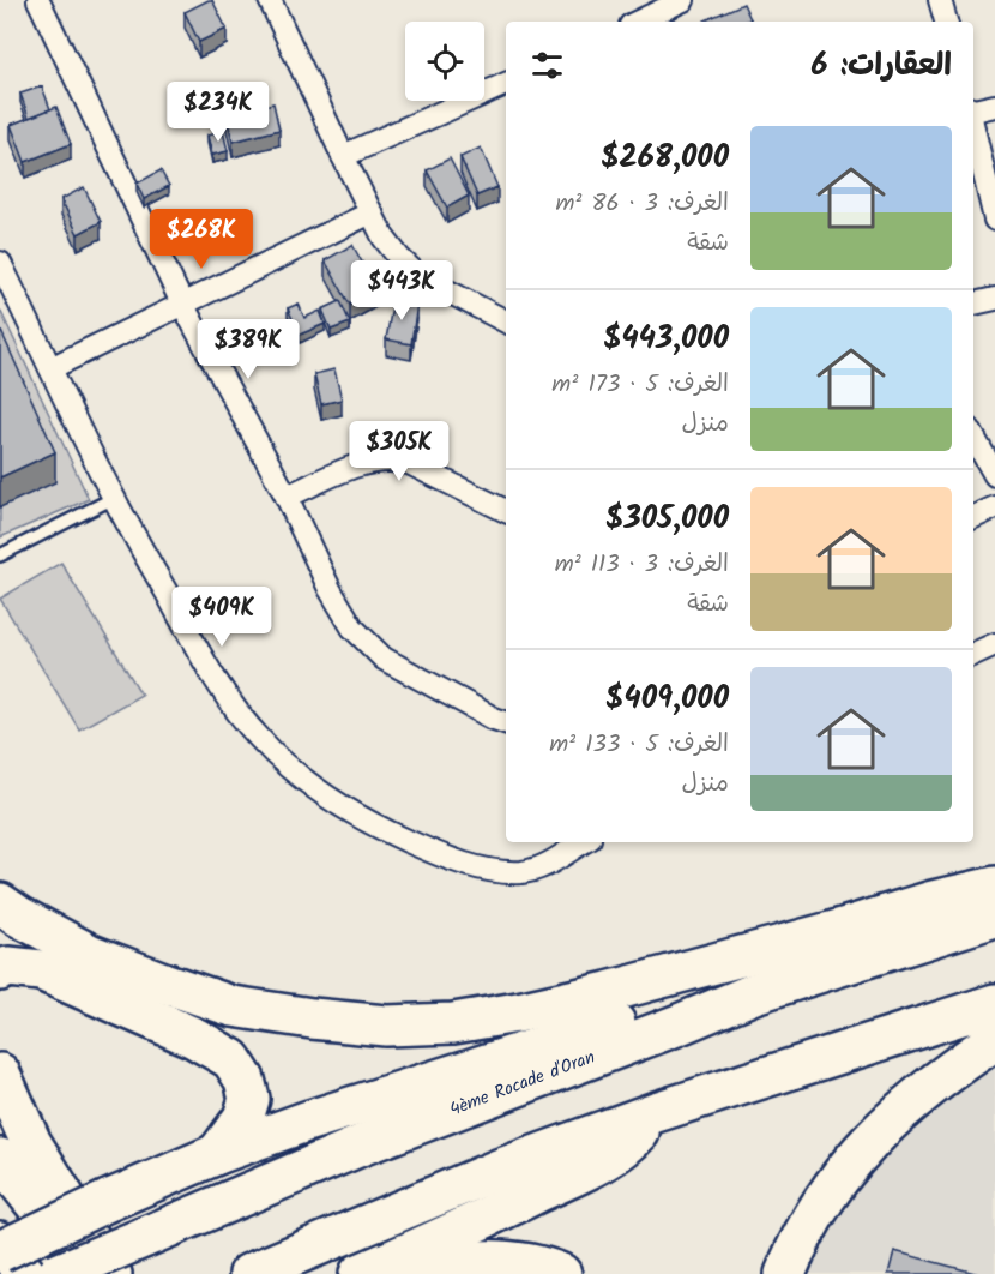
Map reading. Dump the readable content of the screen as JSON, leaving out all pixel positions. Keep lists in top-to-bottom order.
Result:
{
  "streets": {
    "highway": ["4ème Rocade d'Oran"]
  },
  "page": {
    "heading": "العقارات: 6",
    "price": [
      "$234K",
      "$268K",
      "$443K",
      "$389K",
      "$305K",
      "$409K"
    ],
    "list": [
      {
        "name": "$268,000",
        "note": "الغرف: 3 · 86 m² · شقة"
      },
      {
        "name": "$443,000",
        "note": "الغرف: 5 · 173 m² · منزل"
      },
      {
        "name": "$305,000",
        "note": "الغرف: 3 · 113 m² · شقة"
      },
      {
        "name": "$409,000",
        "note": "الغرف: 5 · 133 m² · منزل"
      }
    ]
  }
}
